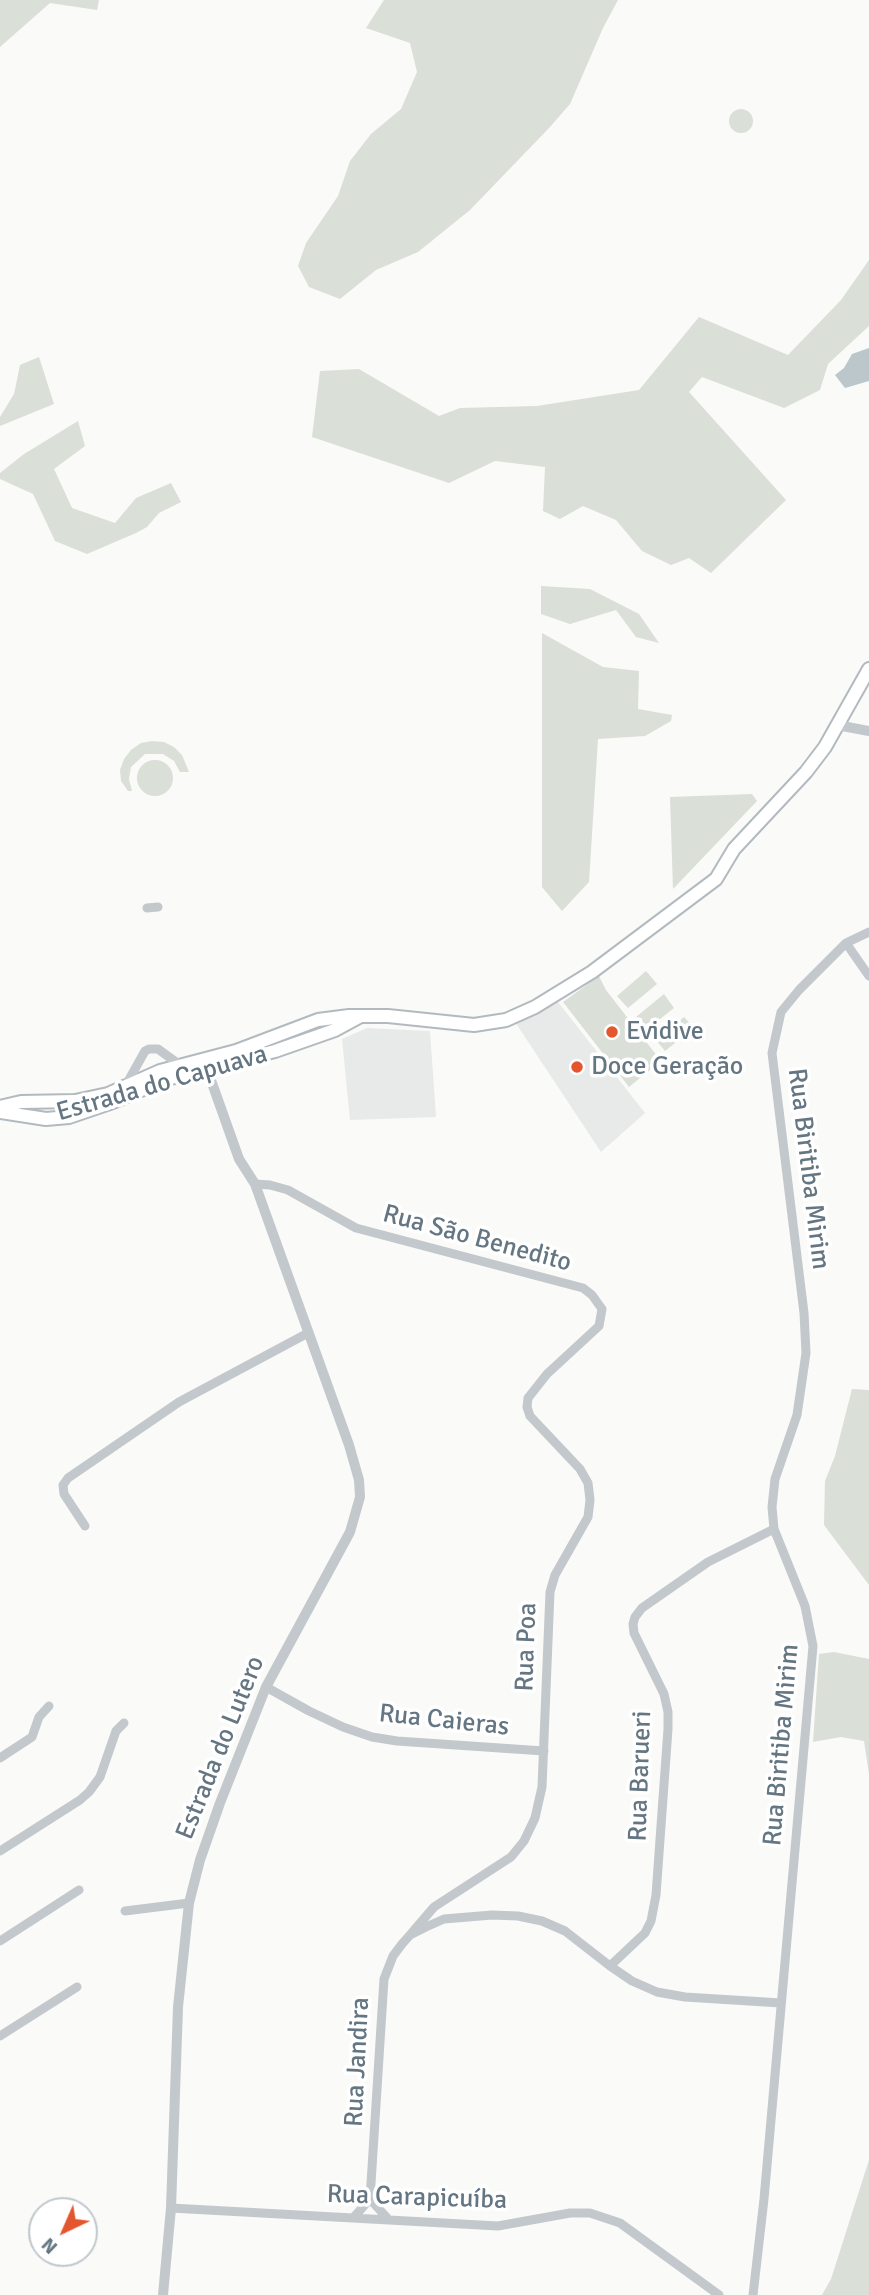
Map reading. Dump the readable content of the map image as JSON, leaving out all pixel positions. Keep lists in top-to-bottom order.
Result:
{
  "streets": {
    "main road": ["Estrada do Capuava"],
    "street": [
      "Rua Biritiba Mirim",
      "Rua São Benedito",
      "Rua Poa",
      "Rua Caieras",
      "Estrada do Lutero",
      "Rua Barueri",
      "Rua Jandira",
      "Rua Carapicuíba"
    ]
  },
  "crossings": [
    ["Estrada do Capuava", "Estrada do Lutero"],
    ["Rua Biritiba Mirim", "Rua Barueri"],
    ["Rua Biritiba Mirim", "Rua Jandira"],
    ["Rua São Benedito", "Rua Poa"],
    ["Rua São Benedito", "Estrada do Lutero"],
    ["Rua Poa", "Rua Caieras"],
    ["Rua Poa", "Rua Jandira"],
    ["Rua Caieras", "Estrada do Lutero"],
    ["Rua Caieras", "Rua Jandira"],
    ["Estrada do Lutero", "Rua Carapicuíba"],
    ["Rua Barueri", "Rua Jandira"]
  ],
  "places": ["Evidive", "Doce Geração"],
  "north": "bottom left"
}
